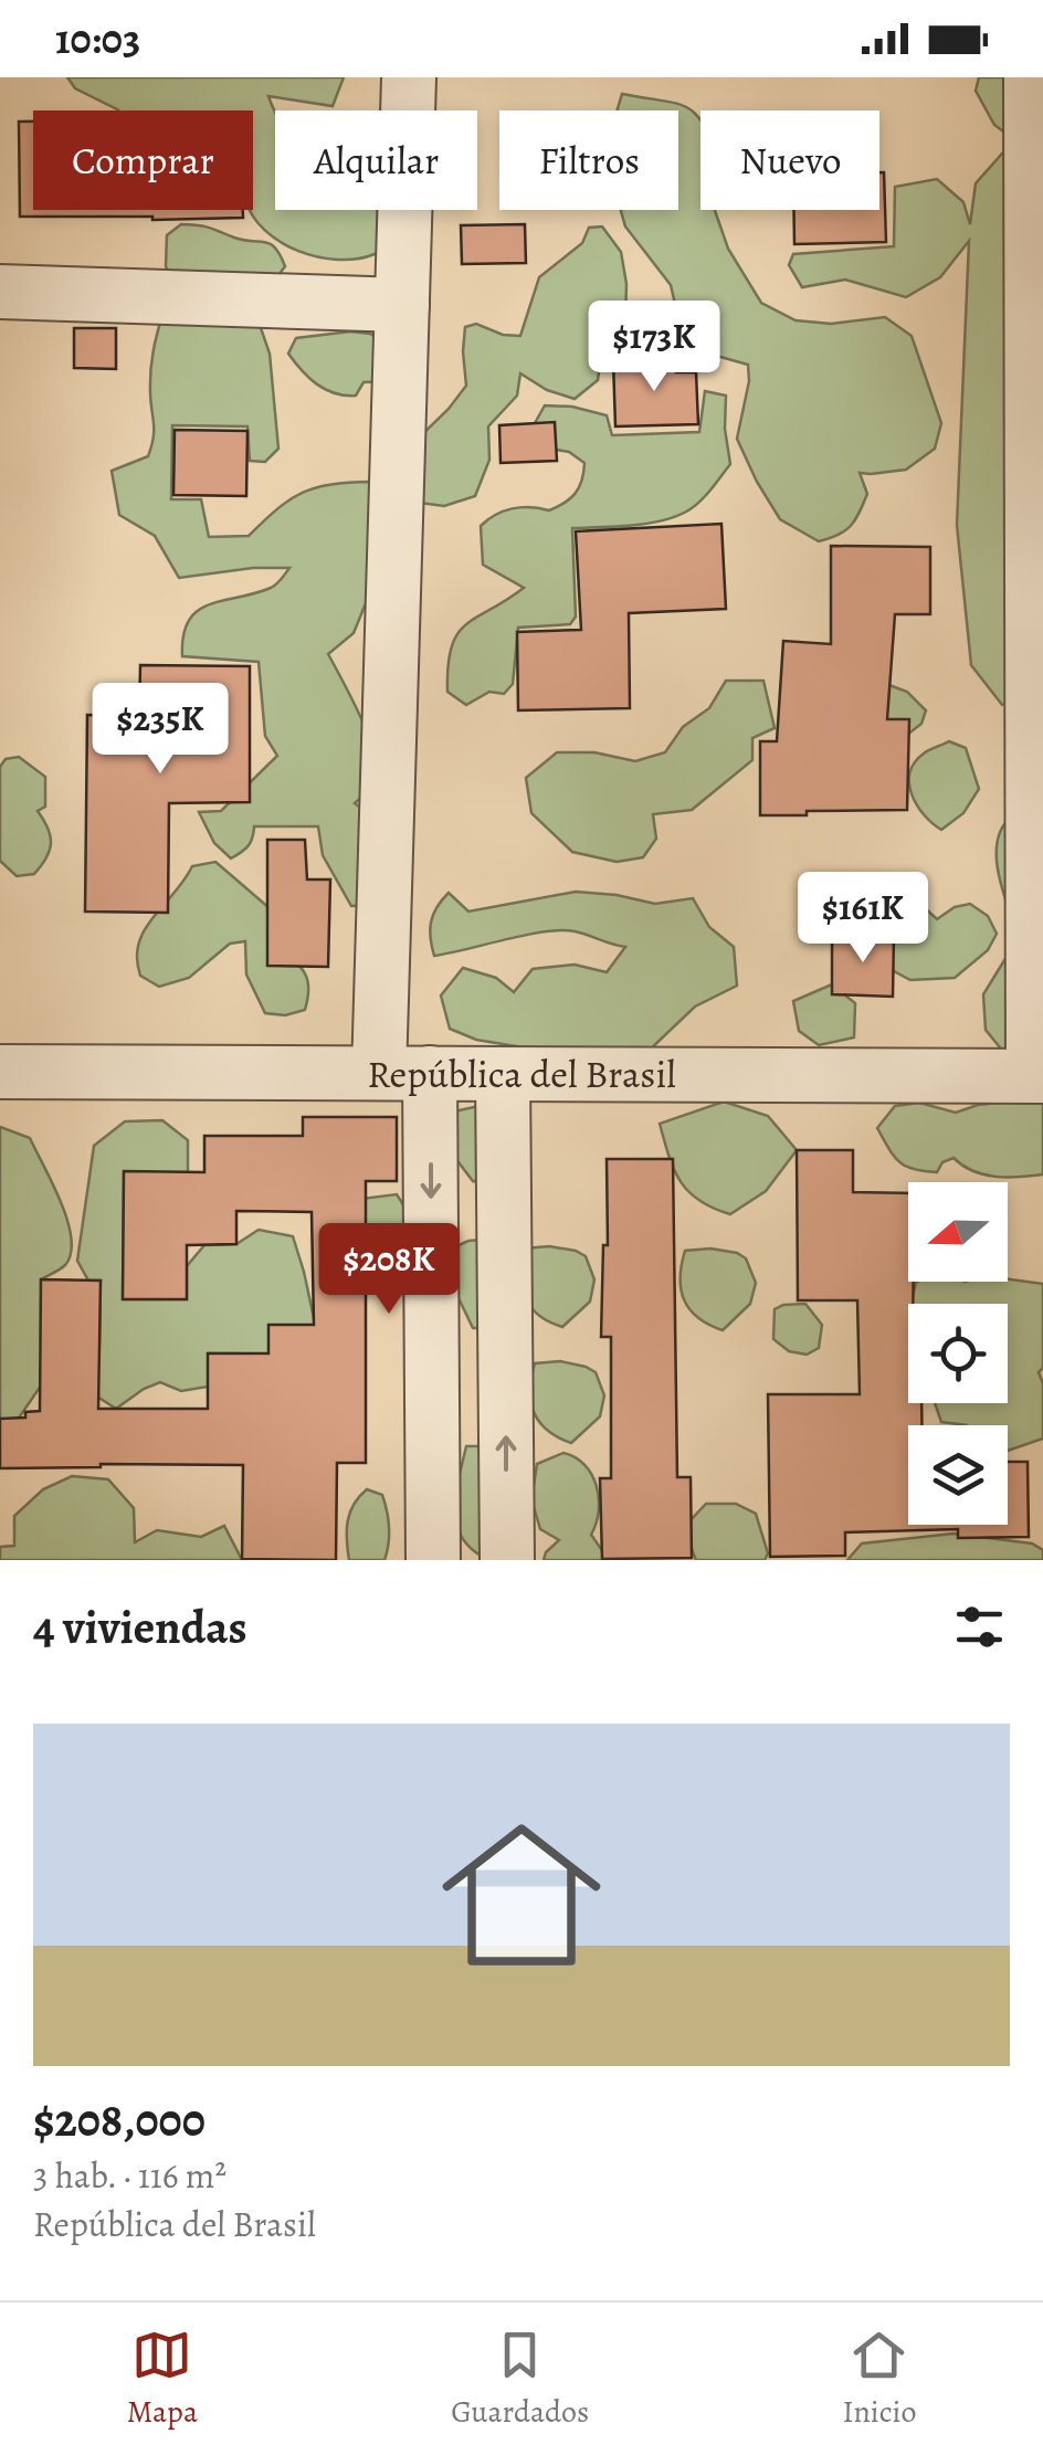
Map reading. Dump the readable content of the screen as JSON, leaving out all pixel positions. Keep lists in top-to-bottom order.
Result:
{
  "streets": {
    "street": ["República del Brasil"]
  },
  "north": "left",
  "page": {
    "status": "10:03",
    "chip": [
      "Comprar",
      "Alquilar",
      "Filtros",
      "Nuevo"
    ],
    "price": [
      "$173K",
      "$235K",
      "$161K",
      "$208K"
    ],
    "heading": "4 viviendas",
    "list": [
      {
        "name": "$208,000",
        "note": "3 hab. · 116 m² · República del Brasil"
      }
    ],
    "tabs": ["Mapa", "Guardados", "Inicio"]
  }
}
